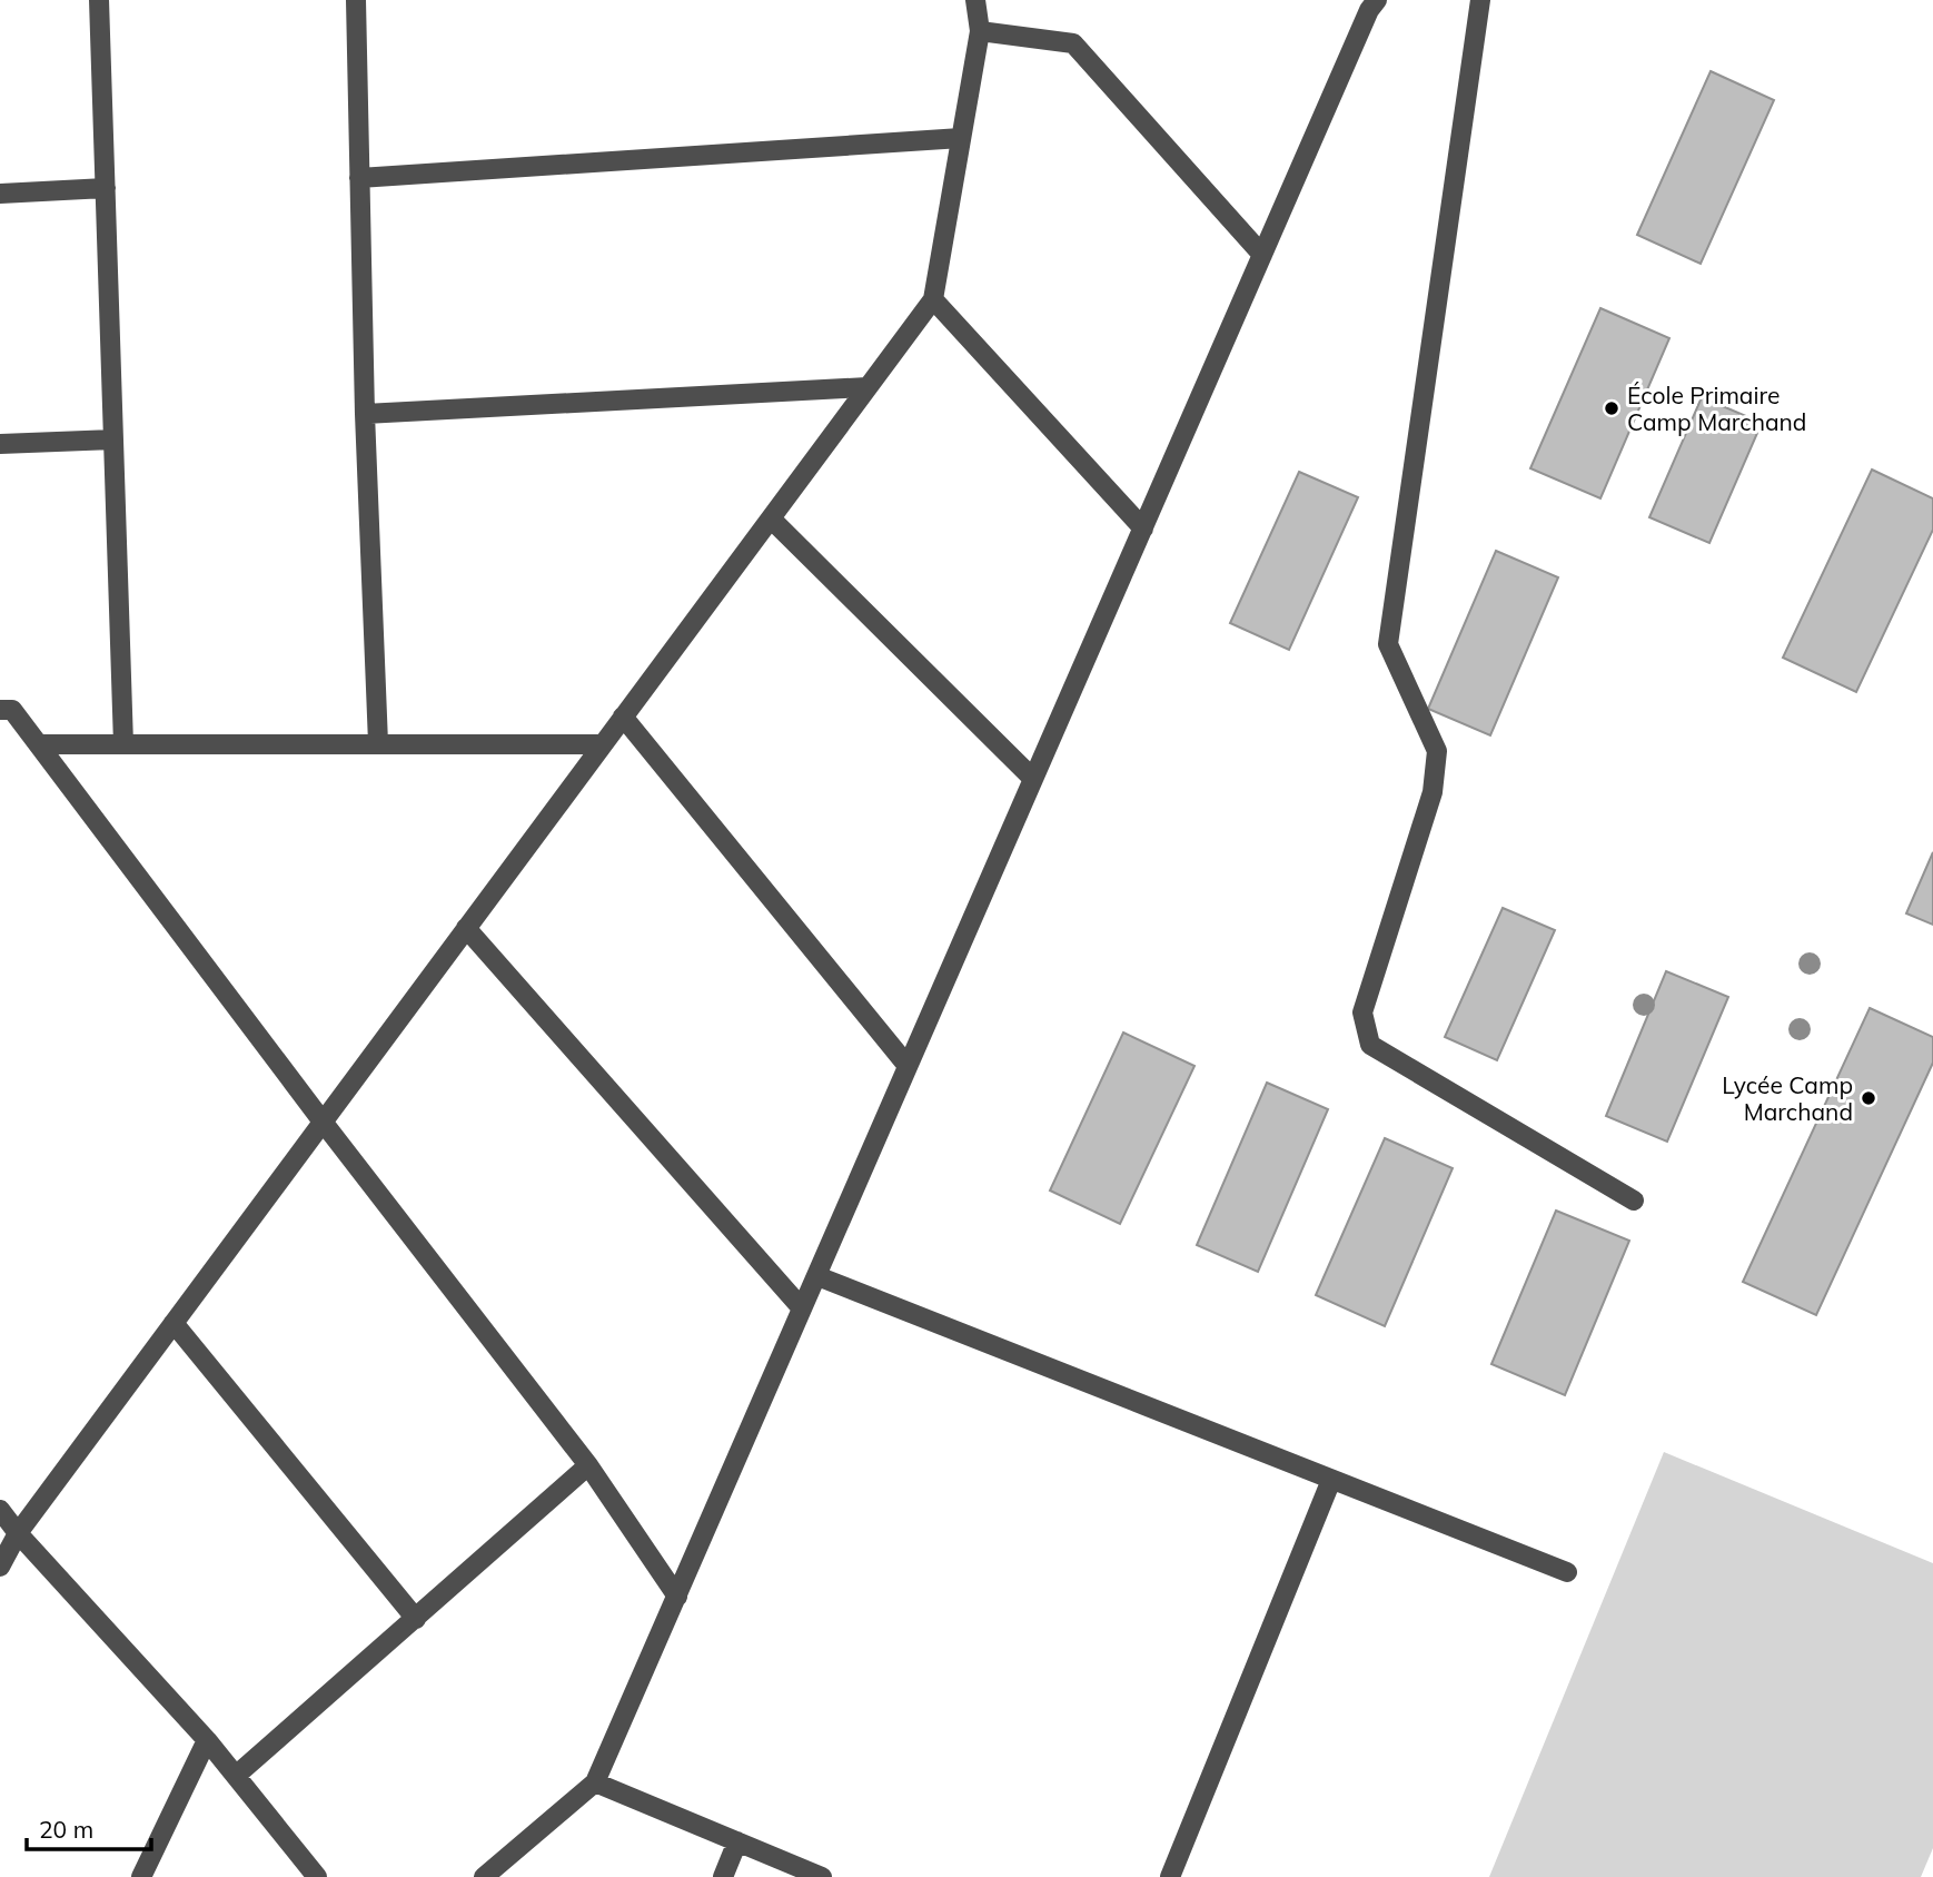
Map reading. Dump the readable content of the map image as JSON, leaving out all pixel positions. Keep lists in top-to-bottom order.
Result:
{
  "places": ["École Primaire Camp Marchand", "Lycée Camp Marchand"],
  "scale_bar": "20 m"
}
